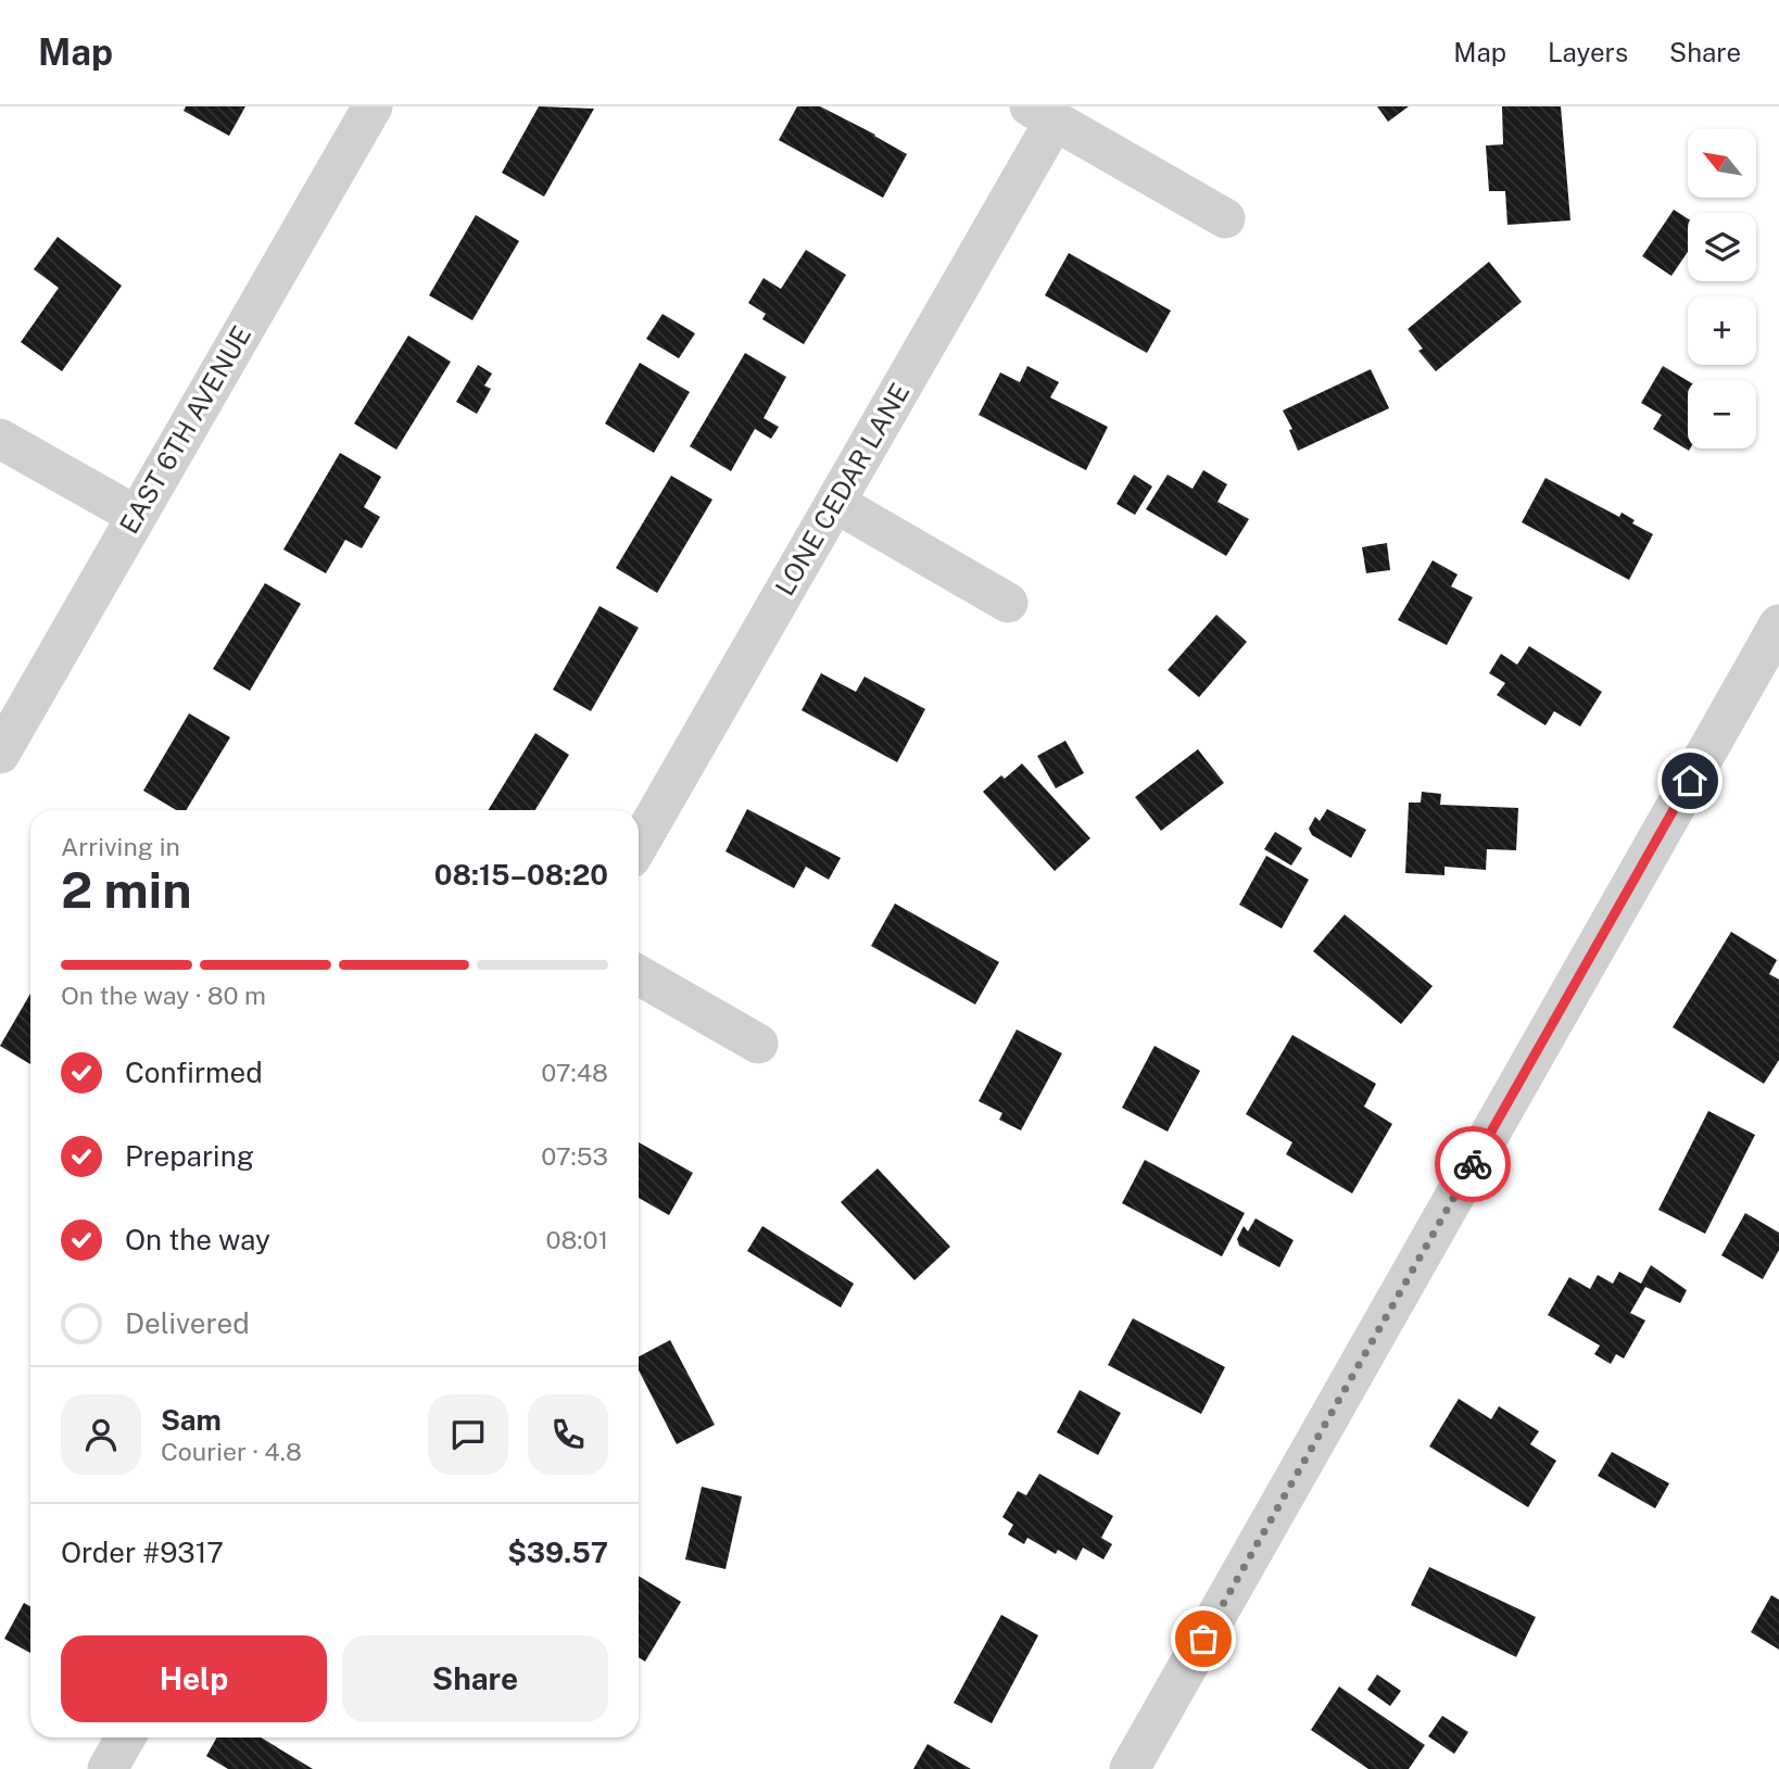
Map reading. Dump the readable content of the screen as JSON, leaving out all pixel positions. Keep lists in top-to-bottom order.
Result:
{
  "streets": {
    "street": ["EAST 6TH AVENUE", "LONE CEDAR LANE"]
  },
  "north": "top left",
  "page": {
    "header": "Map",
    "nav": ["Map", "Layers", "Share"],
    "map_buttons": ["+", "−"],
    "heading": ["2 min", "Arriving in", "08:15–08:20"],
    "panel": [
      "Sam",
      "Courier · 4.8",
      "Order #9317",
      "$39.57"
    ],
    "bar": "On the way · 80 m",
    "list": [
      ["Confirmed", "07:48"],
      ["Preparing", "07:53"],
      ["On the way", "08:01"],
      "Delivered"
    ],
    "buttons": ["Help", "Share"]
  }
}
